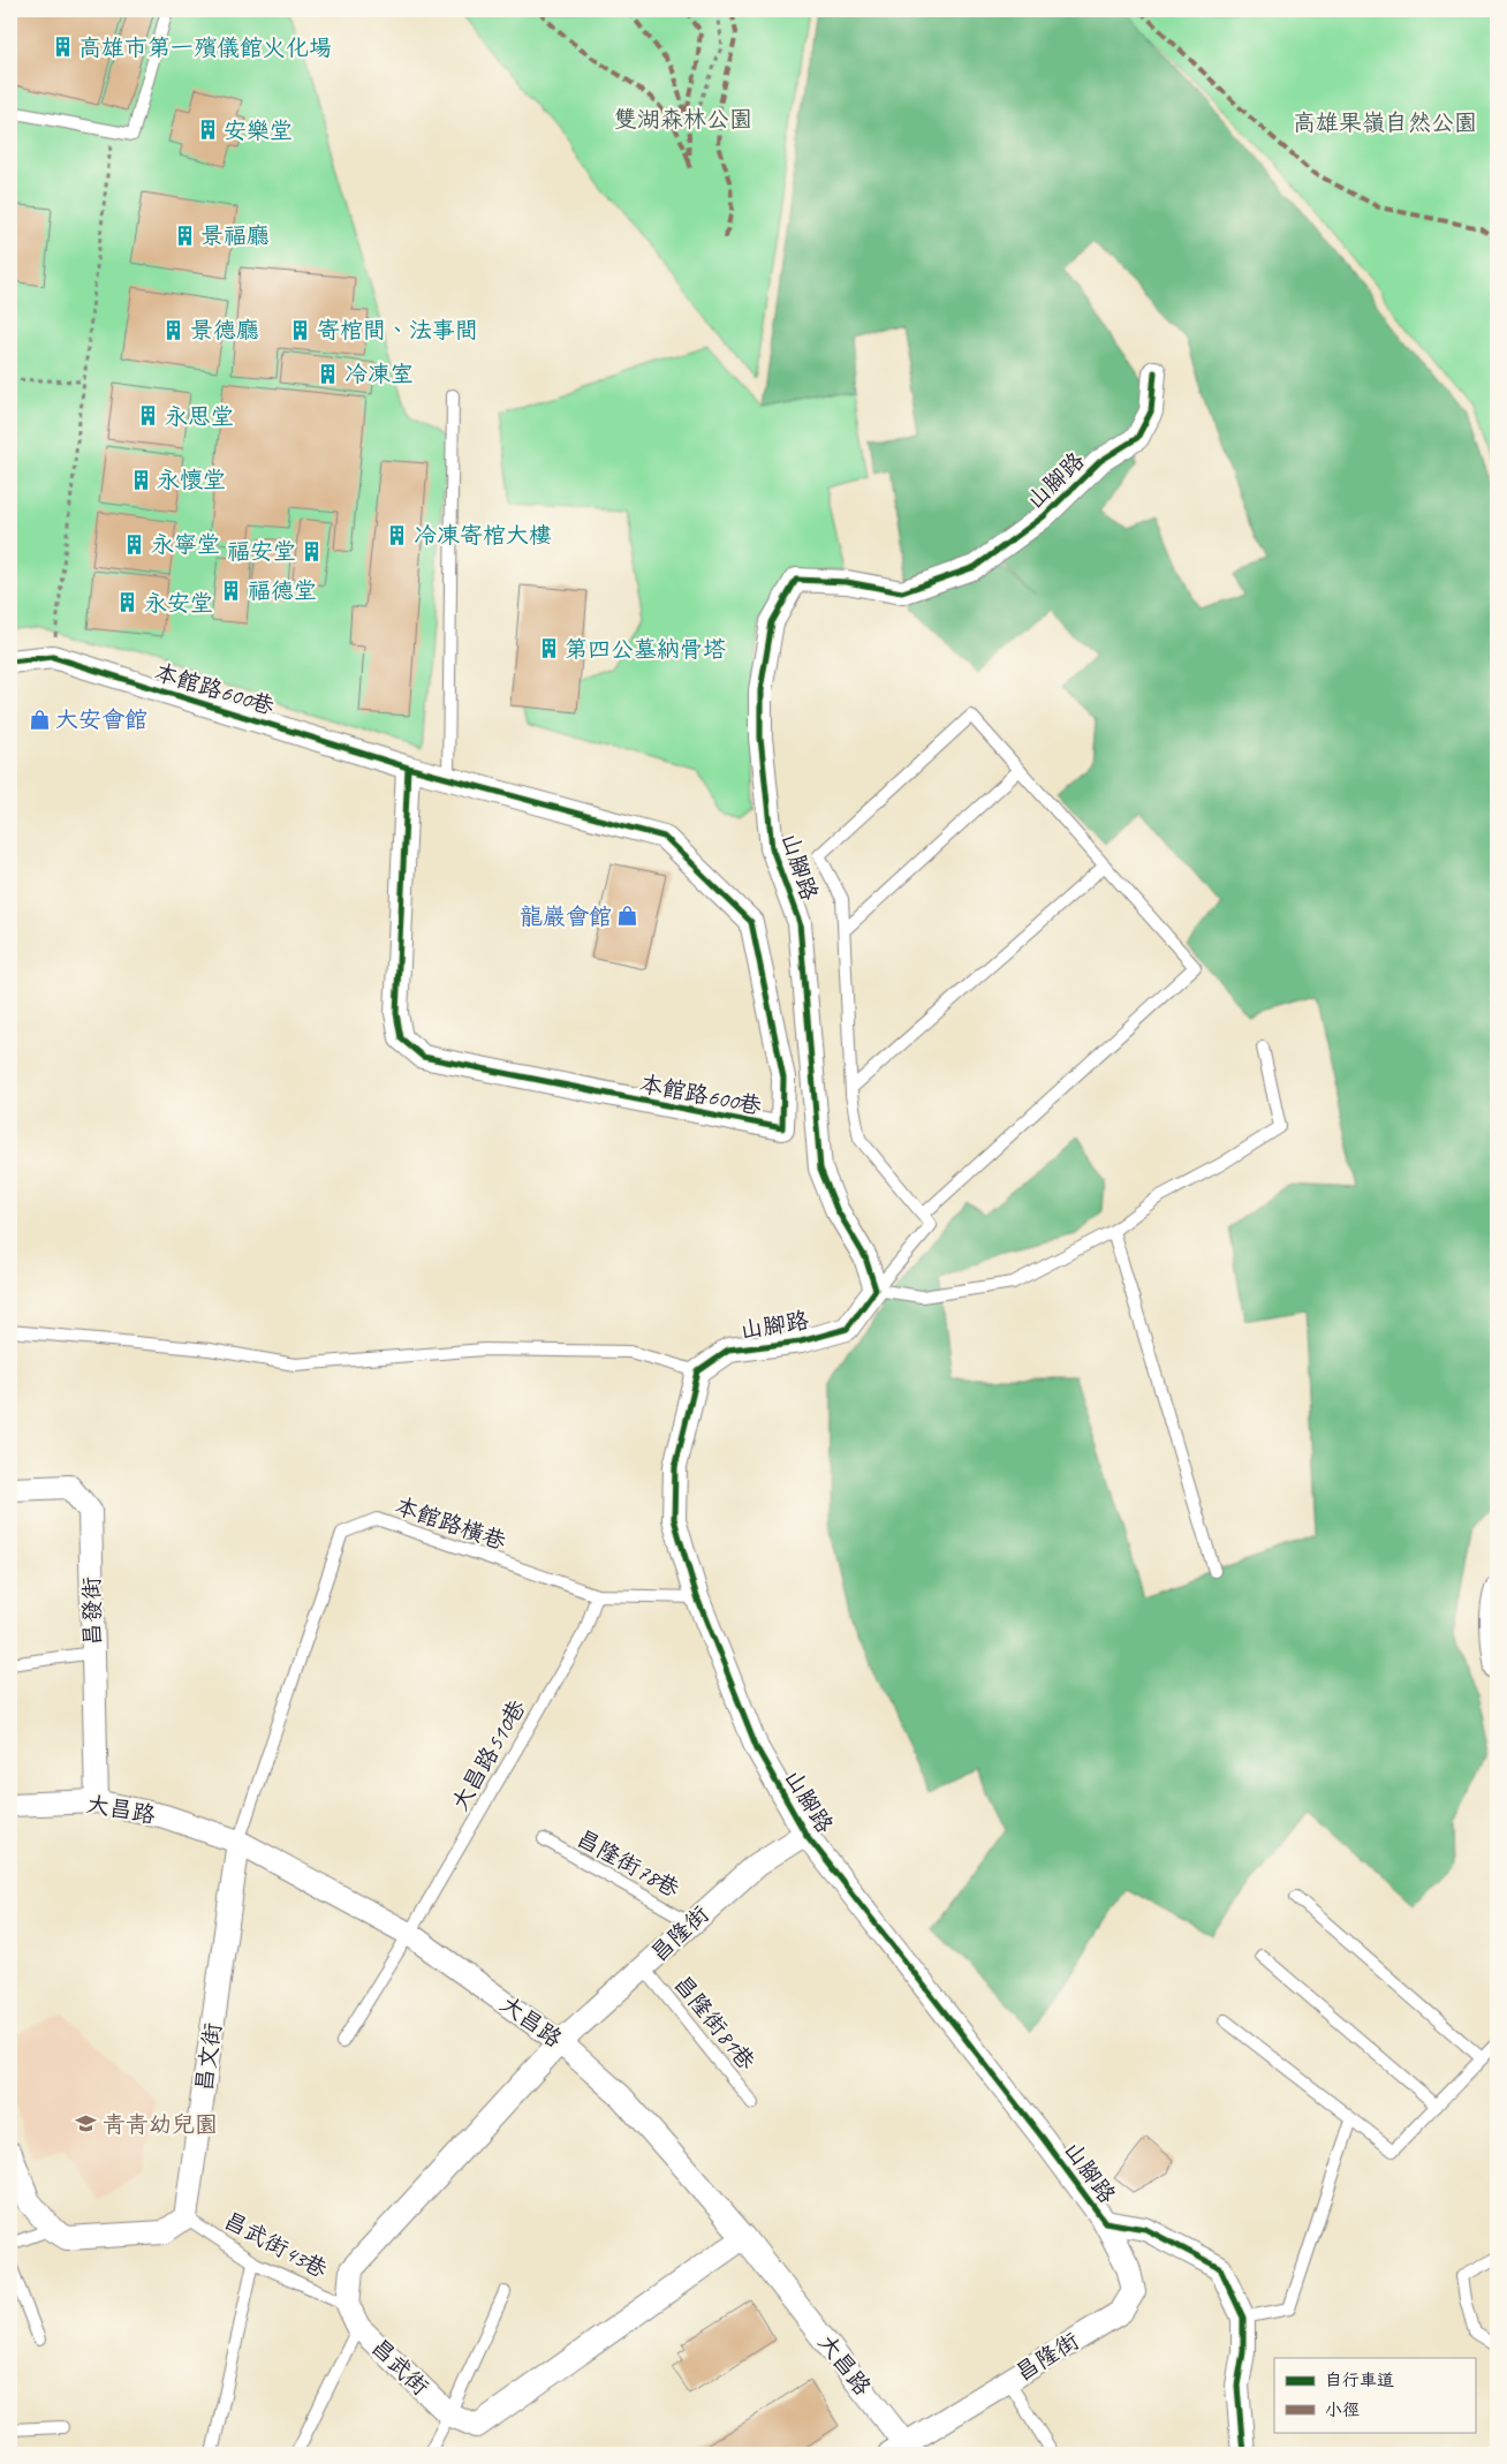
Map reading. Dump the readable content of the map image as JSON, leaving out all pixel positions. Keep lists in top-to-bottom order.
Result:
{
  "streets": {
    "street": [
      "山腳路",
      "本館路600巷",
      "昌發街",
      "大昌路",
      "昌隆街",
      "昌文街",
      "昌武街"
    ],
    "lane": [
      "本館路橫巷",
      "大昌路510巷",
      "昌隆街78巷",
      "昌隆街81巷",
      "昌武街43巷"
    ]
  },
  "crossings": [
    ["山腳路", "本館路橫巷"],
    ["山腳路", "昌隆街"],
    ["本館路橫巷", "大昌路510巷"],
    ["本館路橫巷", "大昌路"],
    ["本館路橫巷", "昌文街"],
    ["昌發街", "大昌路"],
    ["大昌路510巷", "大昌路"],
    ["大昌路", "昌隆街"],
    ["大昌路", "昌文街"],
    ["大昌路", "昌武街"],
    ["昌隆街78巷", "昌隆街"],
    ["昌隆街", "昌隆街81巷"],
    ["昌文街", "昌武街43巷"],
    ["昌武街43巷", "昌武街"]
  ],
  "parks": ["雙湖森林公園", "高雄果嶺自然公園"],
  "places": {
    "building": [
      "高雄市第一殯儀館火化場",
      "安樂堂",
      "景福廳",
      "景德廳",
      "寄棺間、法事間",
      "冷凍室",
      "永思堂",
      "永懷堂",
      "冷凍寄棺大樓",
      "永寧堂",
      "福安堂",
      "福德堂",
      "永安堂",
      "第四公墓納骨塔"
    ],
    "shop": ["大安會館", "龍巖會館"],
    "school or university": ["青青幼兒園"]
  },
  "legend": ["自行車道", "小徑"]
}
